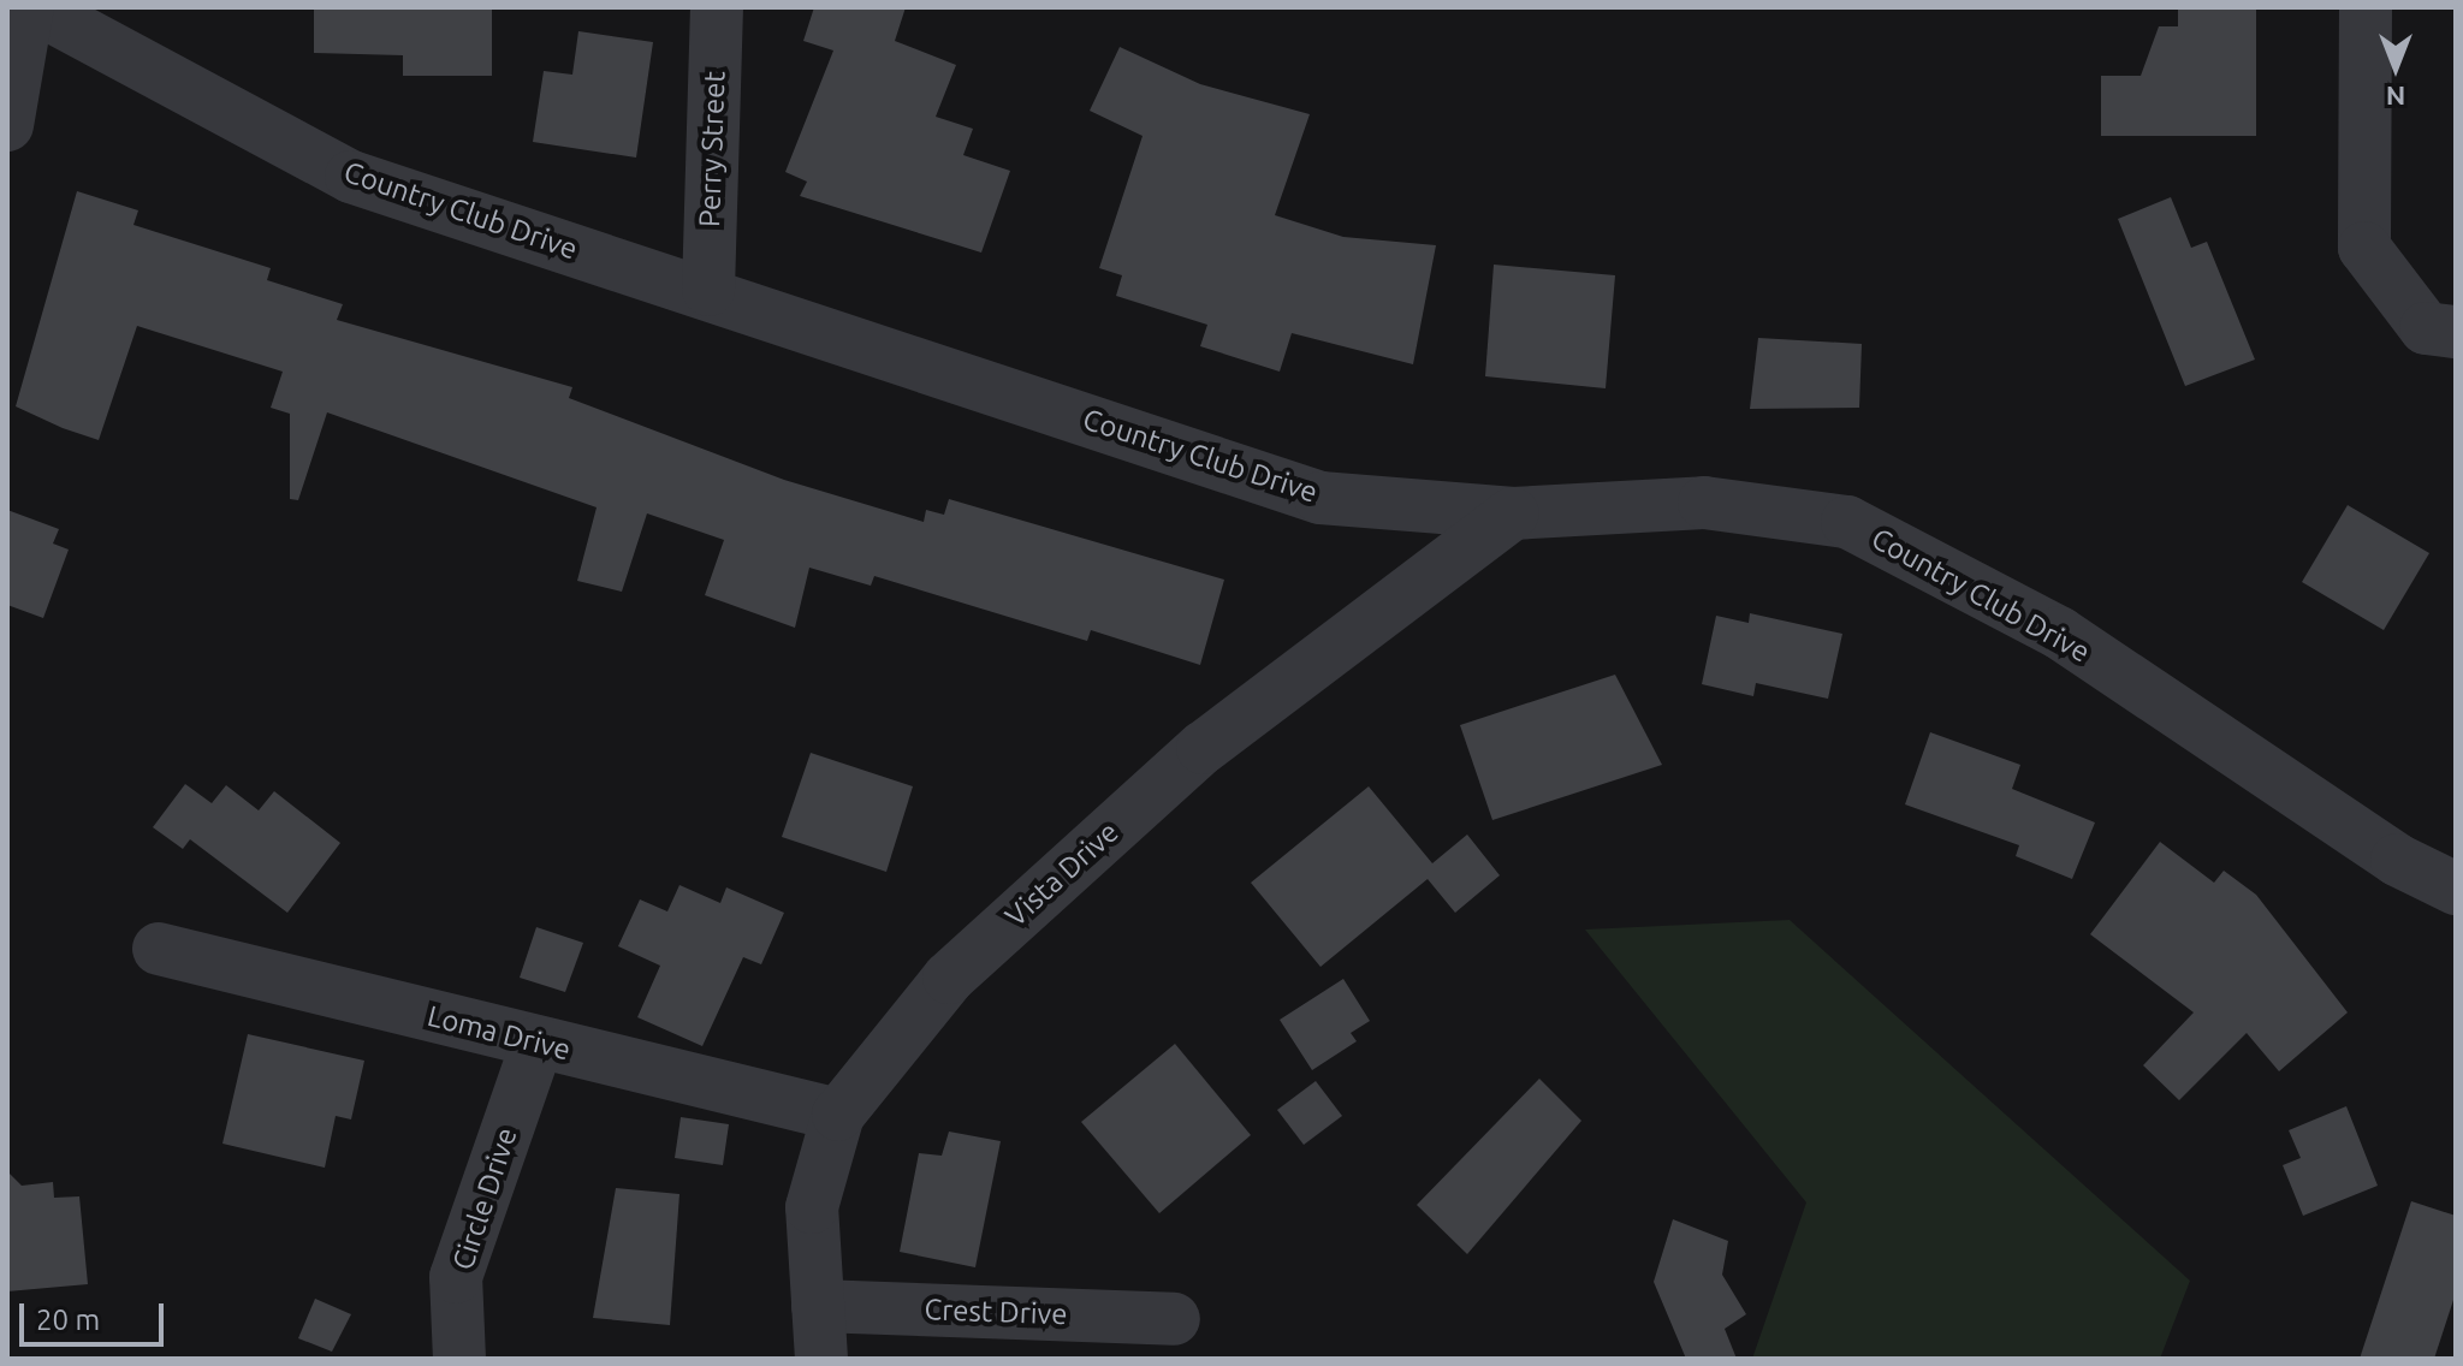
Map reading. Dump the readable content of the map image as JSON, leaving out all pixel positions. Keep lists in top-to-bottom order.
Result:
{
  "streets": {
    "street": [
      "Perry Street",
      "Country Club Drive",
      "Vista Drive",
      "Loma Drive",
      "Circle Drive",
      "Crest Drive"
    ]
  },
  "crossings": [
    ["Perry Street", "Country Club Drive"],
    ["Country Club Drive", "Vista Drive"],
    ["Vista Drive", "Loma Drive"],
    ["Vista Drive", "Crest Drive"],
    ["Loma Drive", "Circle Drive"]
  ],
  "scale_bar": "20 m",
  "north": "bottom"
}
